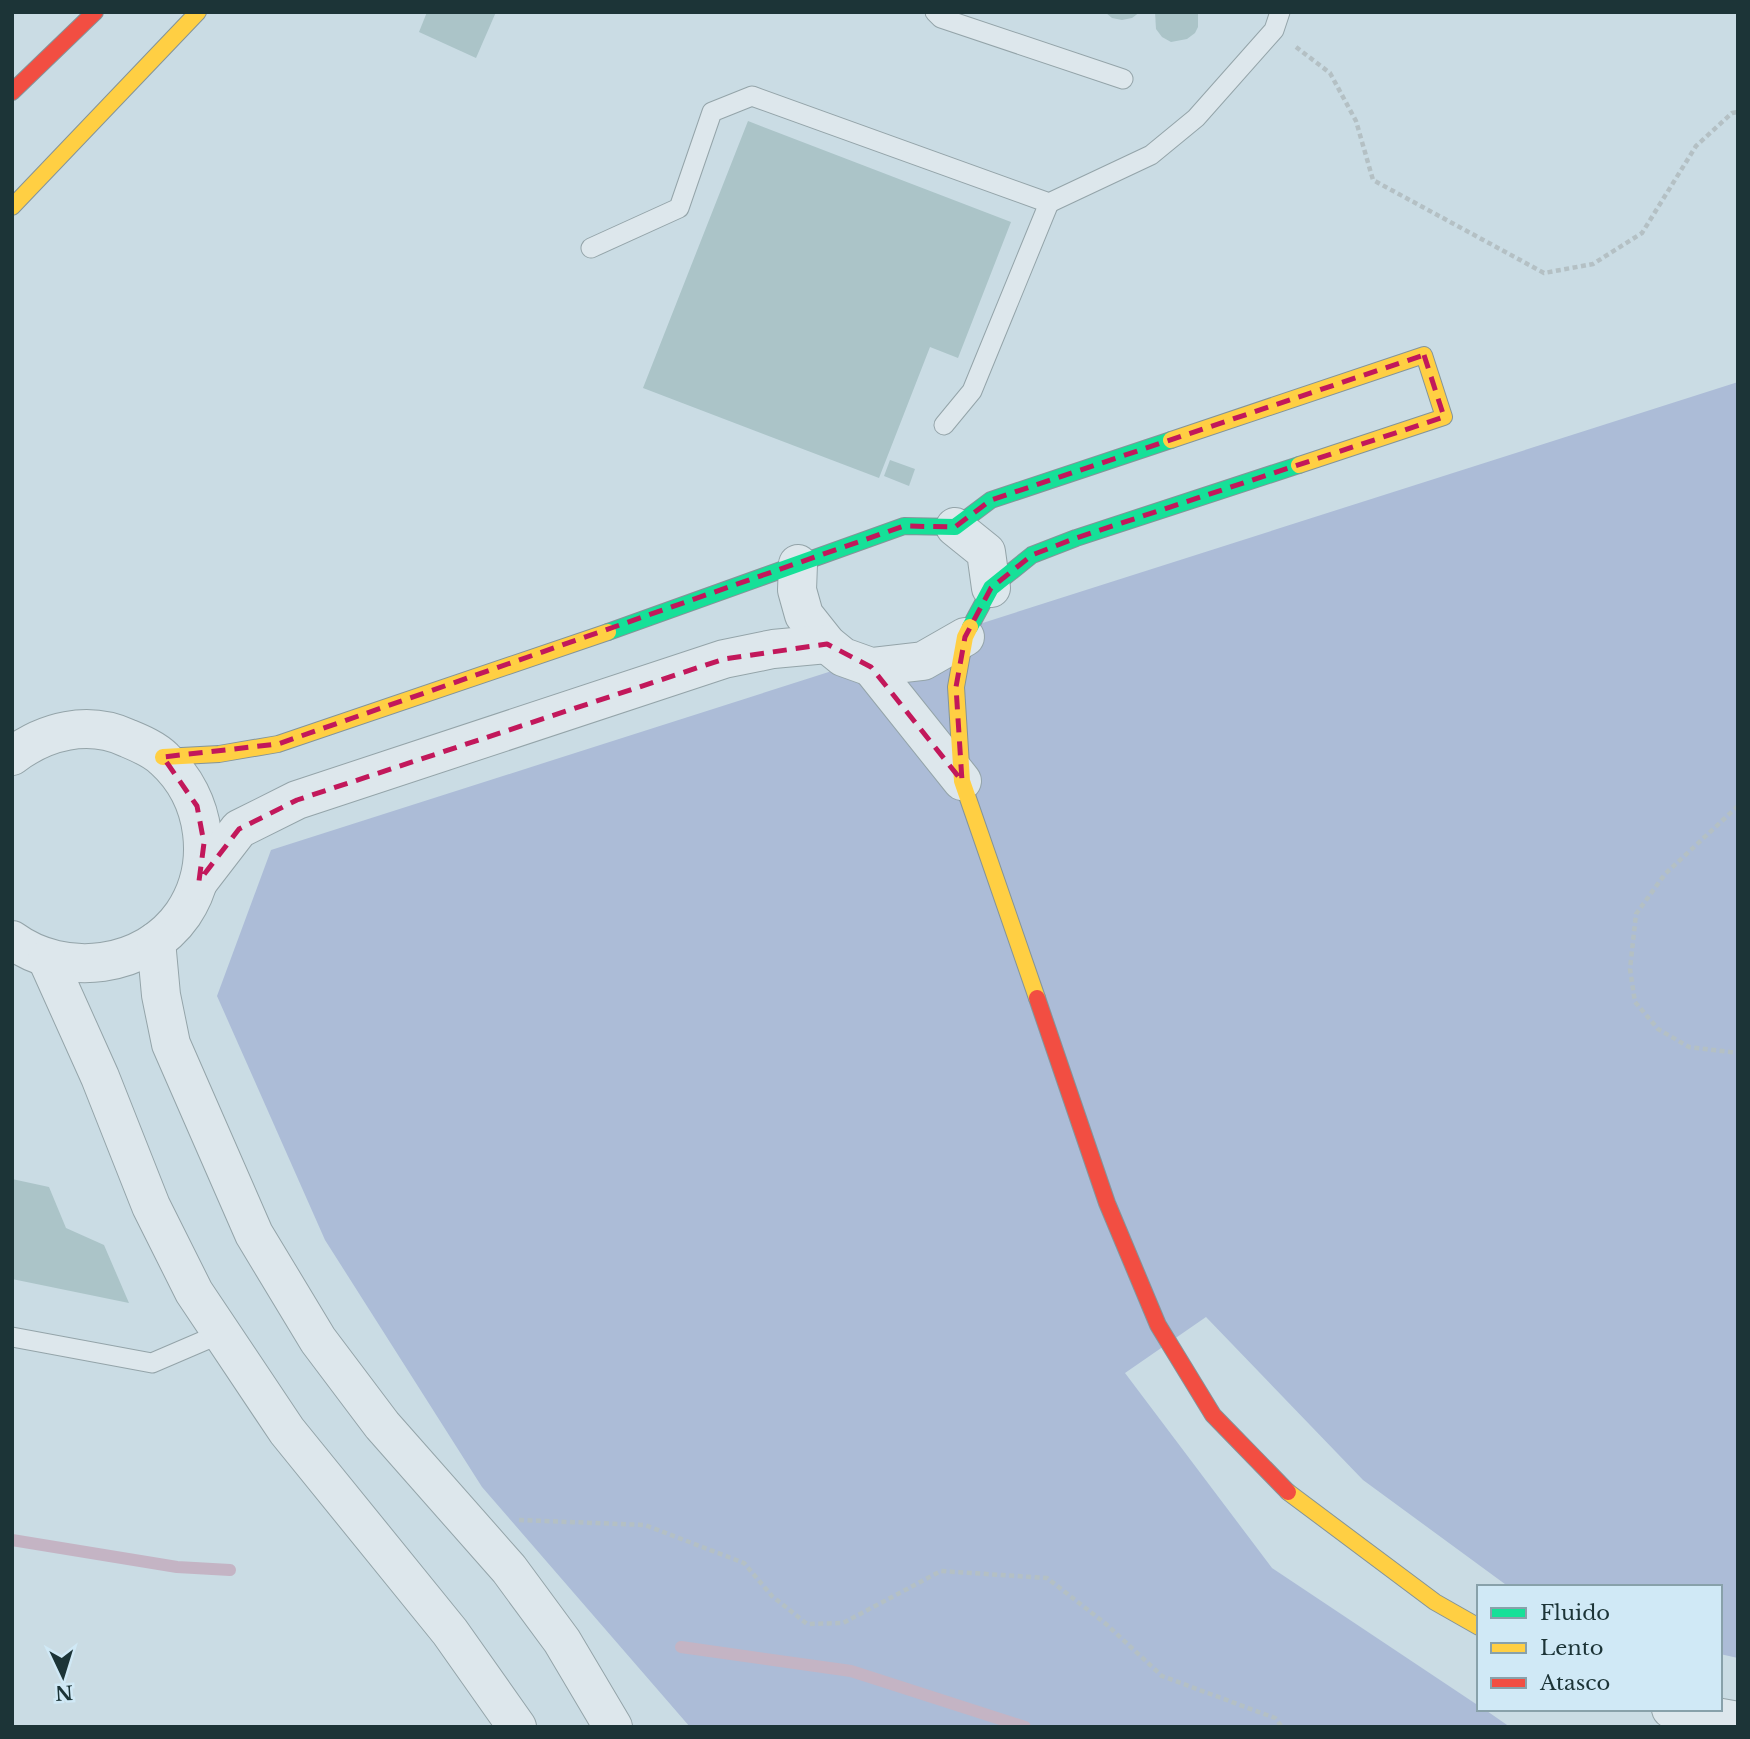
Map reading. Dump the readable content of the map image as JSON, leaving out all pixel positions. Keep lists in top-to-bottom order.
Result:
{
  "legend": ["Fluido", "Lento", "Atasco"],
  "north": "bottom"
}
